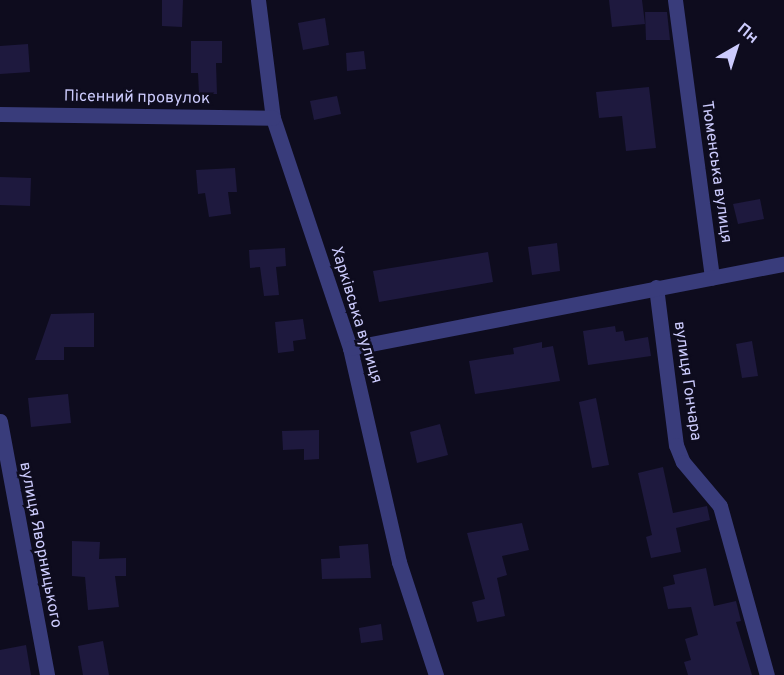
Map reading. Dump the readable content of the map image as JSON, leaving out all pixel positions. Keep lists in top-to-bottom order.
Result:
{
  "streets": {
    "street": [
      "Пісенний провулок",
      "Тюменська вулиця",
      "Харківська вулиця",
      "вулиця Гончара",
      "вулиця Яворницького"
    ]
  },
  "crossings": [
    ["Пісенний провулок", "Харківська вулиця"]
  ],
  "north": "top right"
}
